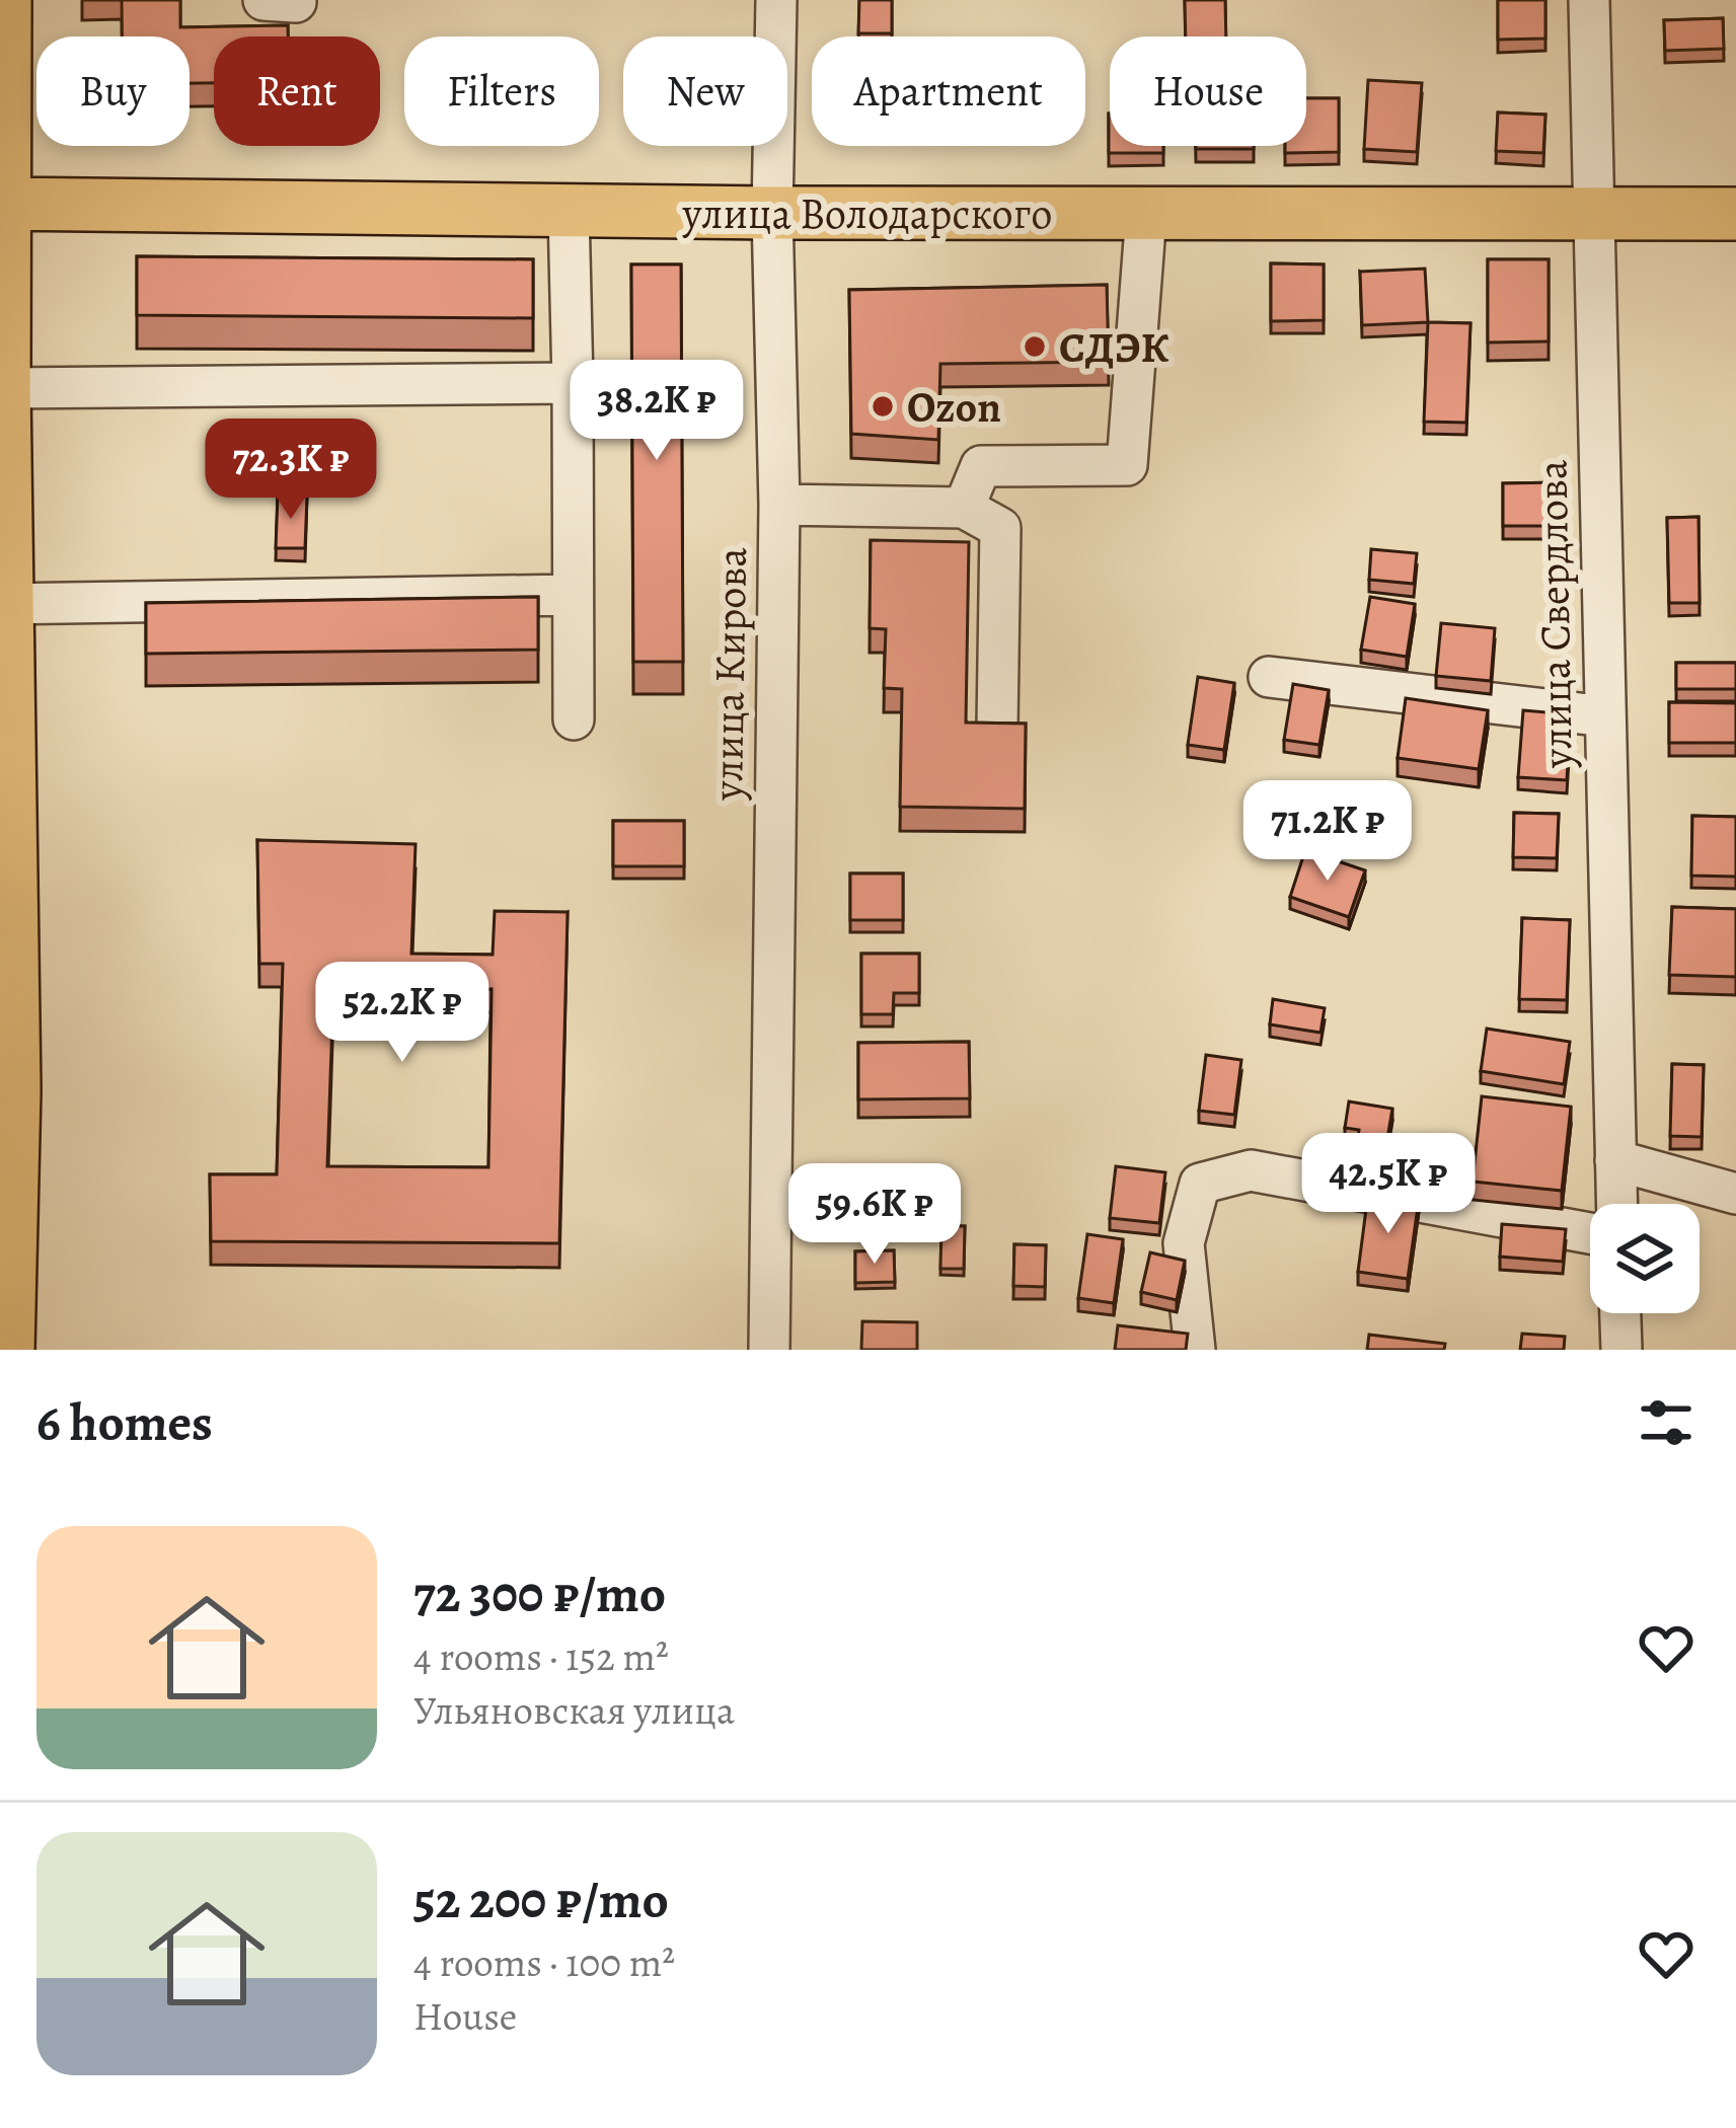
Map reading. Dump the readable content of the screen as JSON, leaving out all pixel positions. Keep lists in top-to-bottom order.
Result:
{
  "streets": {
    "main road": ["улица Володарского"],
    "street": ["улица Свердлова", "улица Кирова"]
  },
  "crossings": [
    ["улица Володарского", "улица Свердлова"],
    ["улица Володарского", "улица Кирова"]
  ],
  "places": ["СДЭК", "Ozon"],
  "page": {
    "chip": [
      "Buy",
      "Rent",
      "Filters",
      "New",
      "Apartment",
      "House"
    ],
    "price": [
      "38.2K ₽",
      "72.3K ₽",
      "71.2K ₽",
      "52.2K ₽",
      "42.5K ₽",
      "59.6K ₽"
    ],
    "heading": "6 homes",
    "list": [
      {
        "name": "72 300 ₽/mo",
        "note": "4 rooms · 152 m² · Ульяновская улица"
      },
      {
        "name": "52 200 ₽/mo",
        "note": "4 rooms · 100 m² · House"
      }
    ]
  }
}
